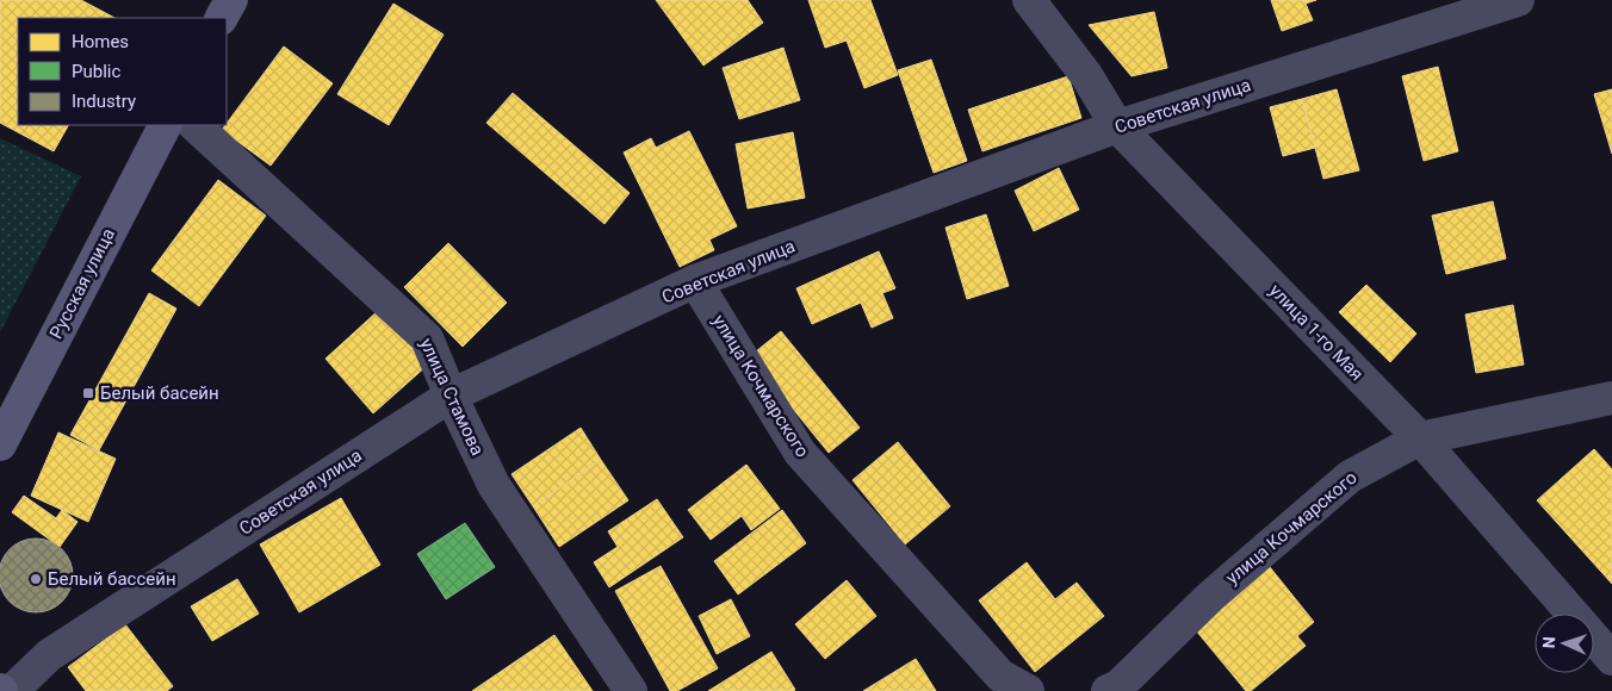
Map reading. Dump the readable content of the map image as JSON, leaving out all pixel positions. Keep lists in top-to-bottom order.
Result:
{
  "streets": {
    "main road": ["Русская улица"],
    "street": [
      "Советская улица",
      "улица 1-го Мая",
      "улица Кочмарского",
      "улица Стамова"
    ]
  },
  "crossings": [
    ["Советская улица", "улица 1-го Мая"],
    ["Советская улица", "улица Кочмарского"],
    ["Советская улица", "улица Стамова"],
    ["улица 1-го Мая", "улица Кочмарского"]
  ],
  "places": {
    "transit": ["Белый басейн"],
    "other": ["Белый баcсейн"]
  },
  "legend": ["Homes", "Public", "Industry"],
  "north": "left"
}
